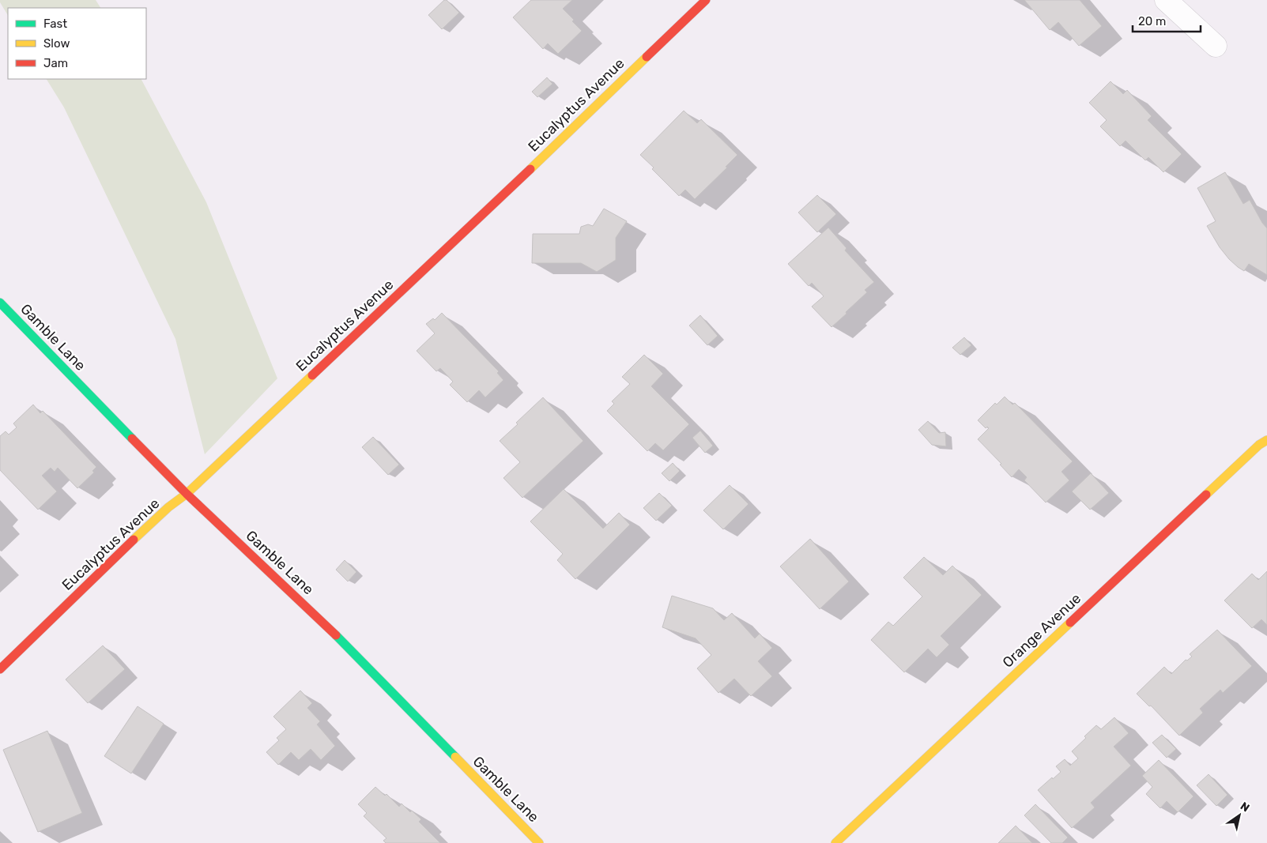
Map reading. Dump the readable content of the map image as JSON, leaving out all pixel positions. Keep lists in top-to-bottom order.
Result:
{
  "streets": {
    "street": ["Eucalyptus Avenue", "Gamble Lane", "Orange Avenue"]
  },
  "crossings": [
    ["Eucalyptus Avenue", "Gamble Lane"]
  ],
  "legend": ["Fast", "Slow", "Jam"],
  "scale_bar": "20 m",
  "north": "top right"
}
